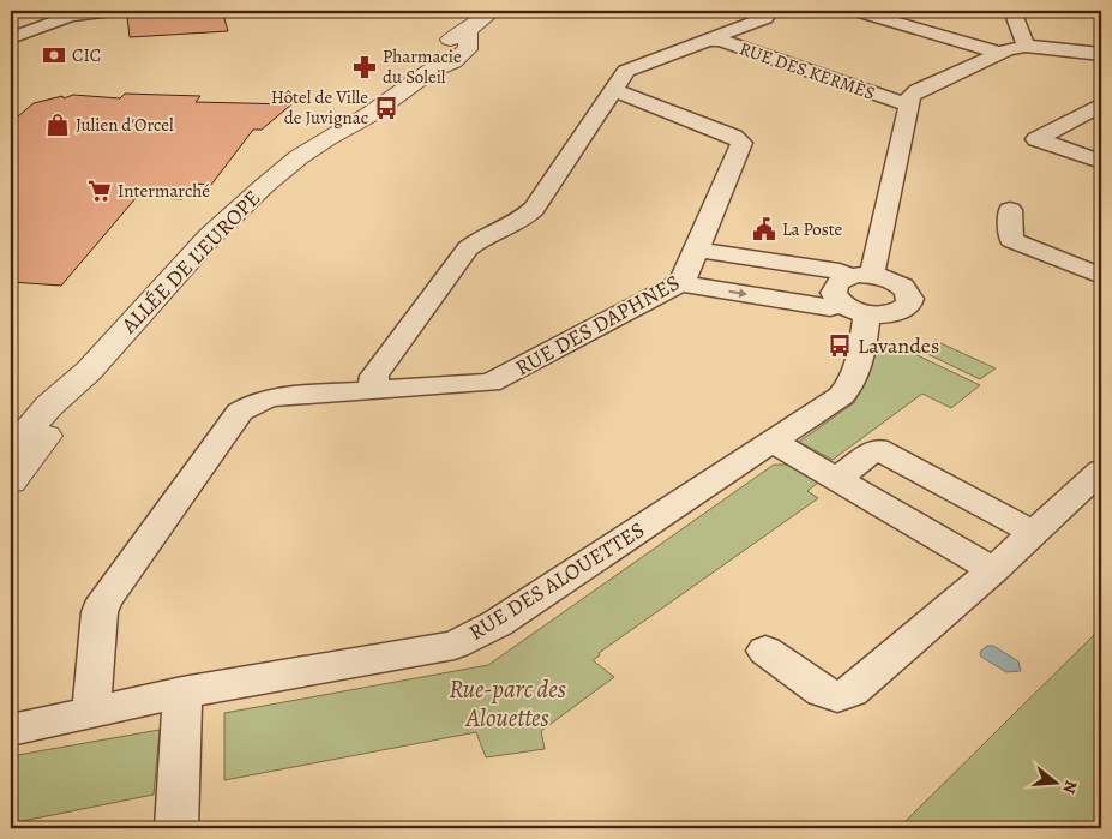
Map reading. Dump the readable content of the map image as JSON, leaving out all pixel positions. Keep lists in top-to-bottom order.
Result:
{
  "streets": {
    "street": [
      "RUE DES KERMÈS",
      "ALLÉE DE L'EUROPE",
      "RUE DES DAPHNES",
      "RUE DES ALOUETTES"
    ]
  },
  "crossings": [
    ["RUE DES DAPHNES", "RUE DES ALOUETTES"]
  ],
  "parks": ["Rue-parc des Alouettes"],
  "places": {
    "bank": ["CIC"],
    "pharmacy": ["Pharmacie du Soleil"],
    "bus stop": ["Hôtel de Ville de Juvignac", "Lavandes"],
    "shop": ["Julien d'Orcel"],
    "supermarket": ["Intermarché"],
    "public building": ["La Poste"]
  },
  "north": "right"
}
